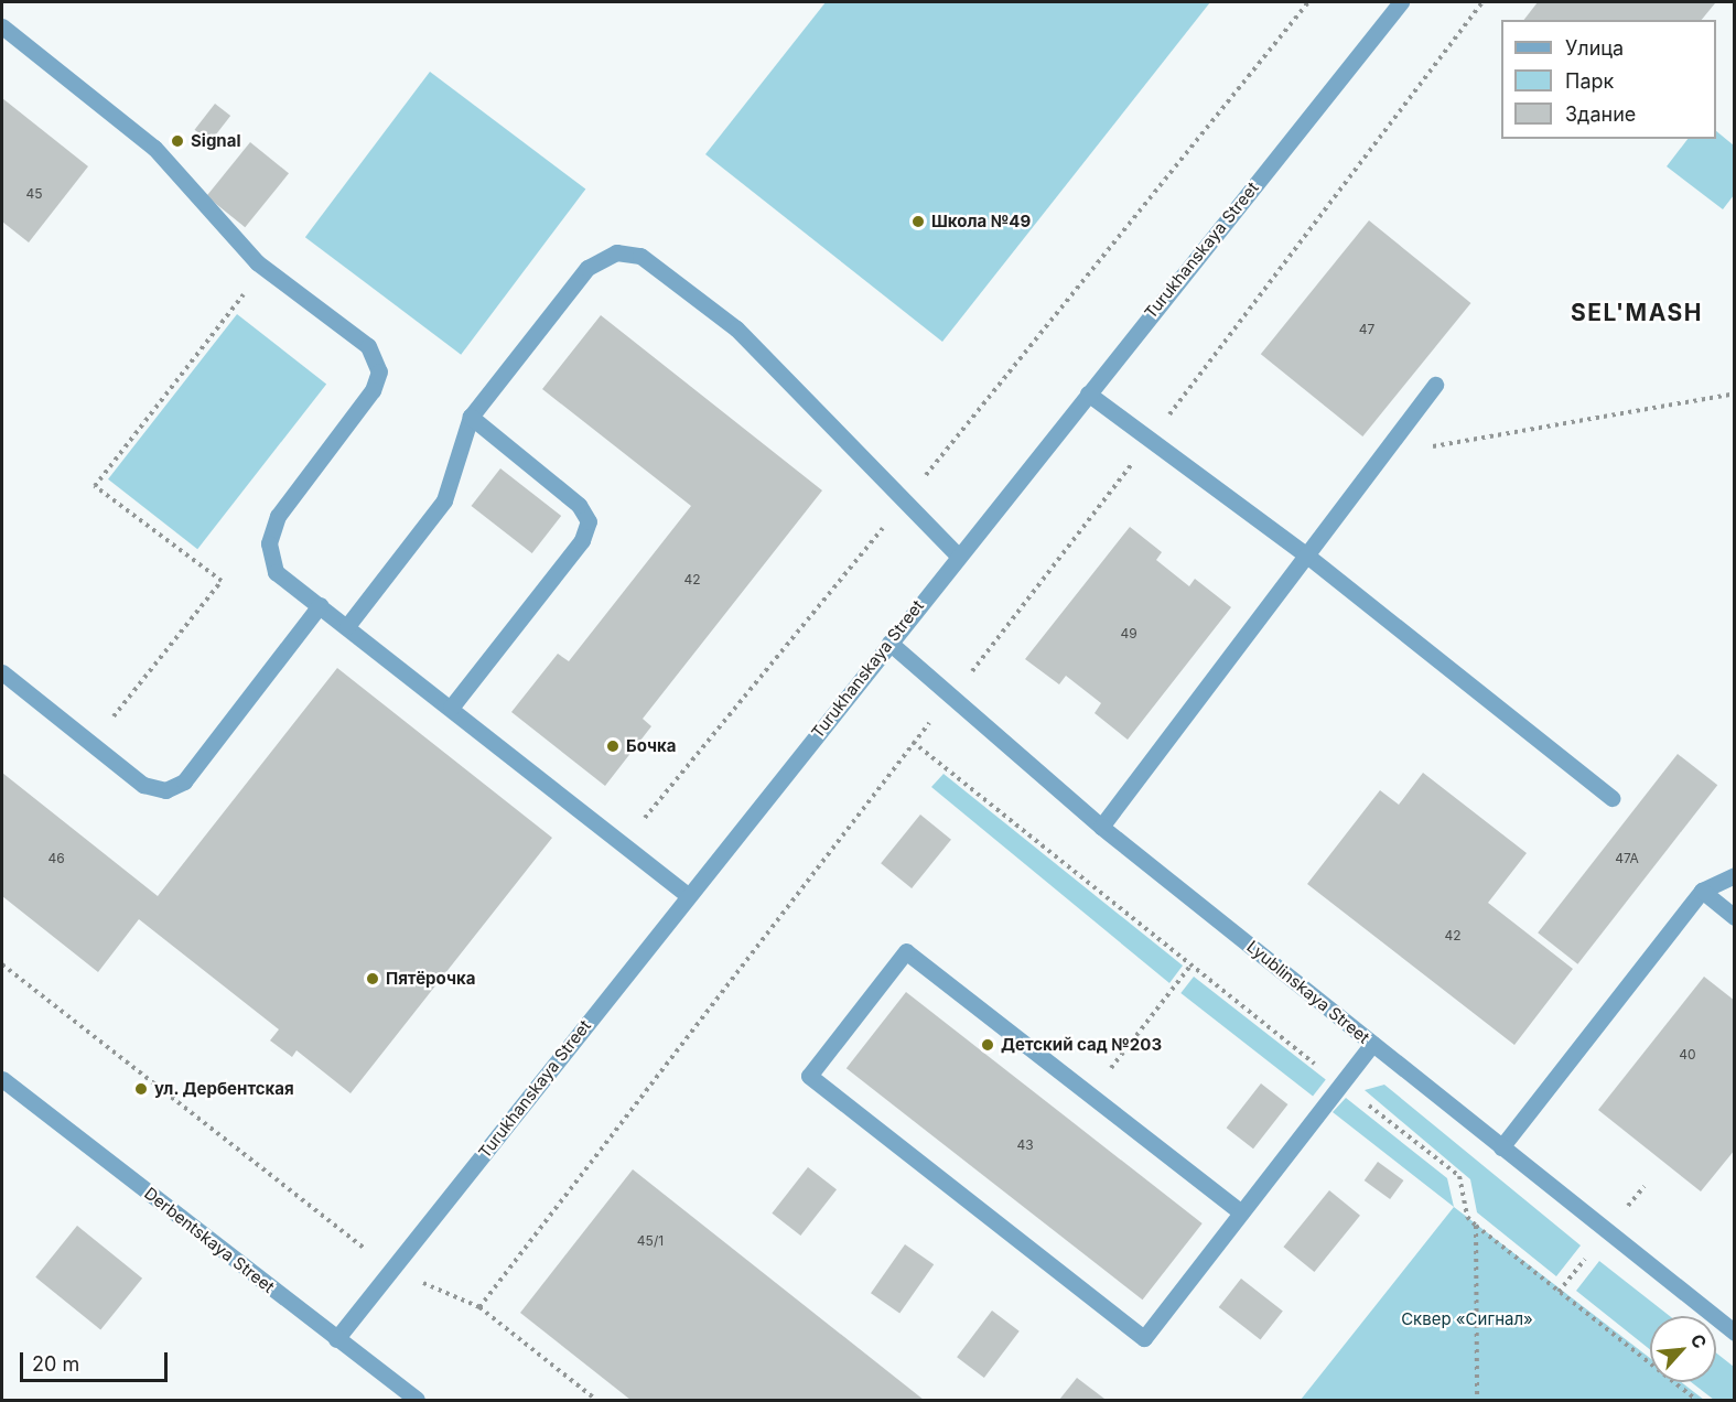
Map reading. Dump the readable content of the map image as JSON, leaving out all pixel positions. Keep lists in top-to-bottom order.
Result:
{
  "streets": {
    "street": ["Turukhanskaya Street", "Lyublinskaya Street", "Derbentskaya Street"]
  },
  "crossings": [
    ["Turukhanskaya Street", "Lyublinskaya Street"],
    ["Turukhanskaya Street", "Derbentskaya Street"]
  ],
  "districts": ["SEL'MASH"],
  "parks": ["Сквер «Сигнал»"],
  "places": [
    "Signal",
    "Школа №49",
    "Бочка",
    "Пятёрочка",
    "Детский сад №203",
    "ул. Дербентская"
  ],
  "house_numbers": [
    "45",
    "47",
    "42",
    "49",
    "46",
    "47А",
    "42",
    "40",
    "43",
    "45/1"
  ],
  "legend": ["Улица", "Парк", "Здание"],
  "scale_bar": "20 m",
  "north": "top right"
}
